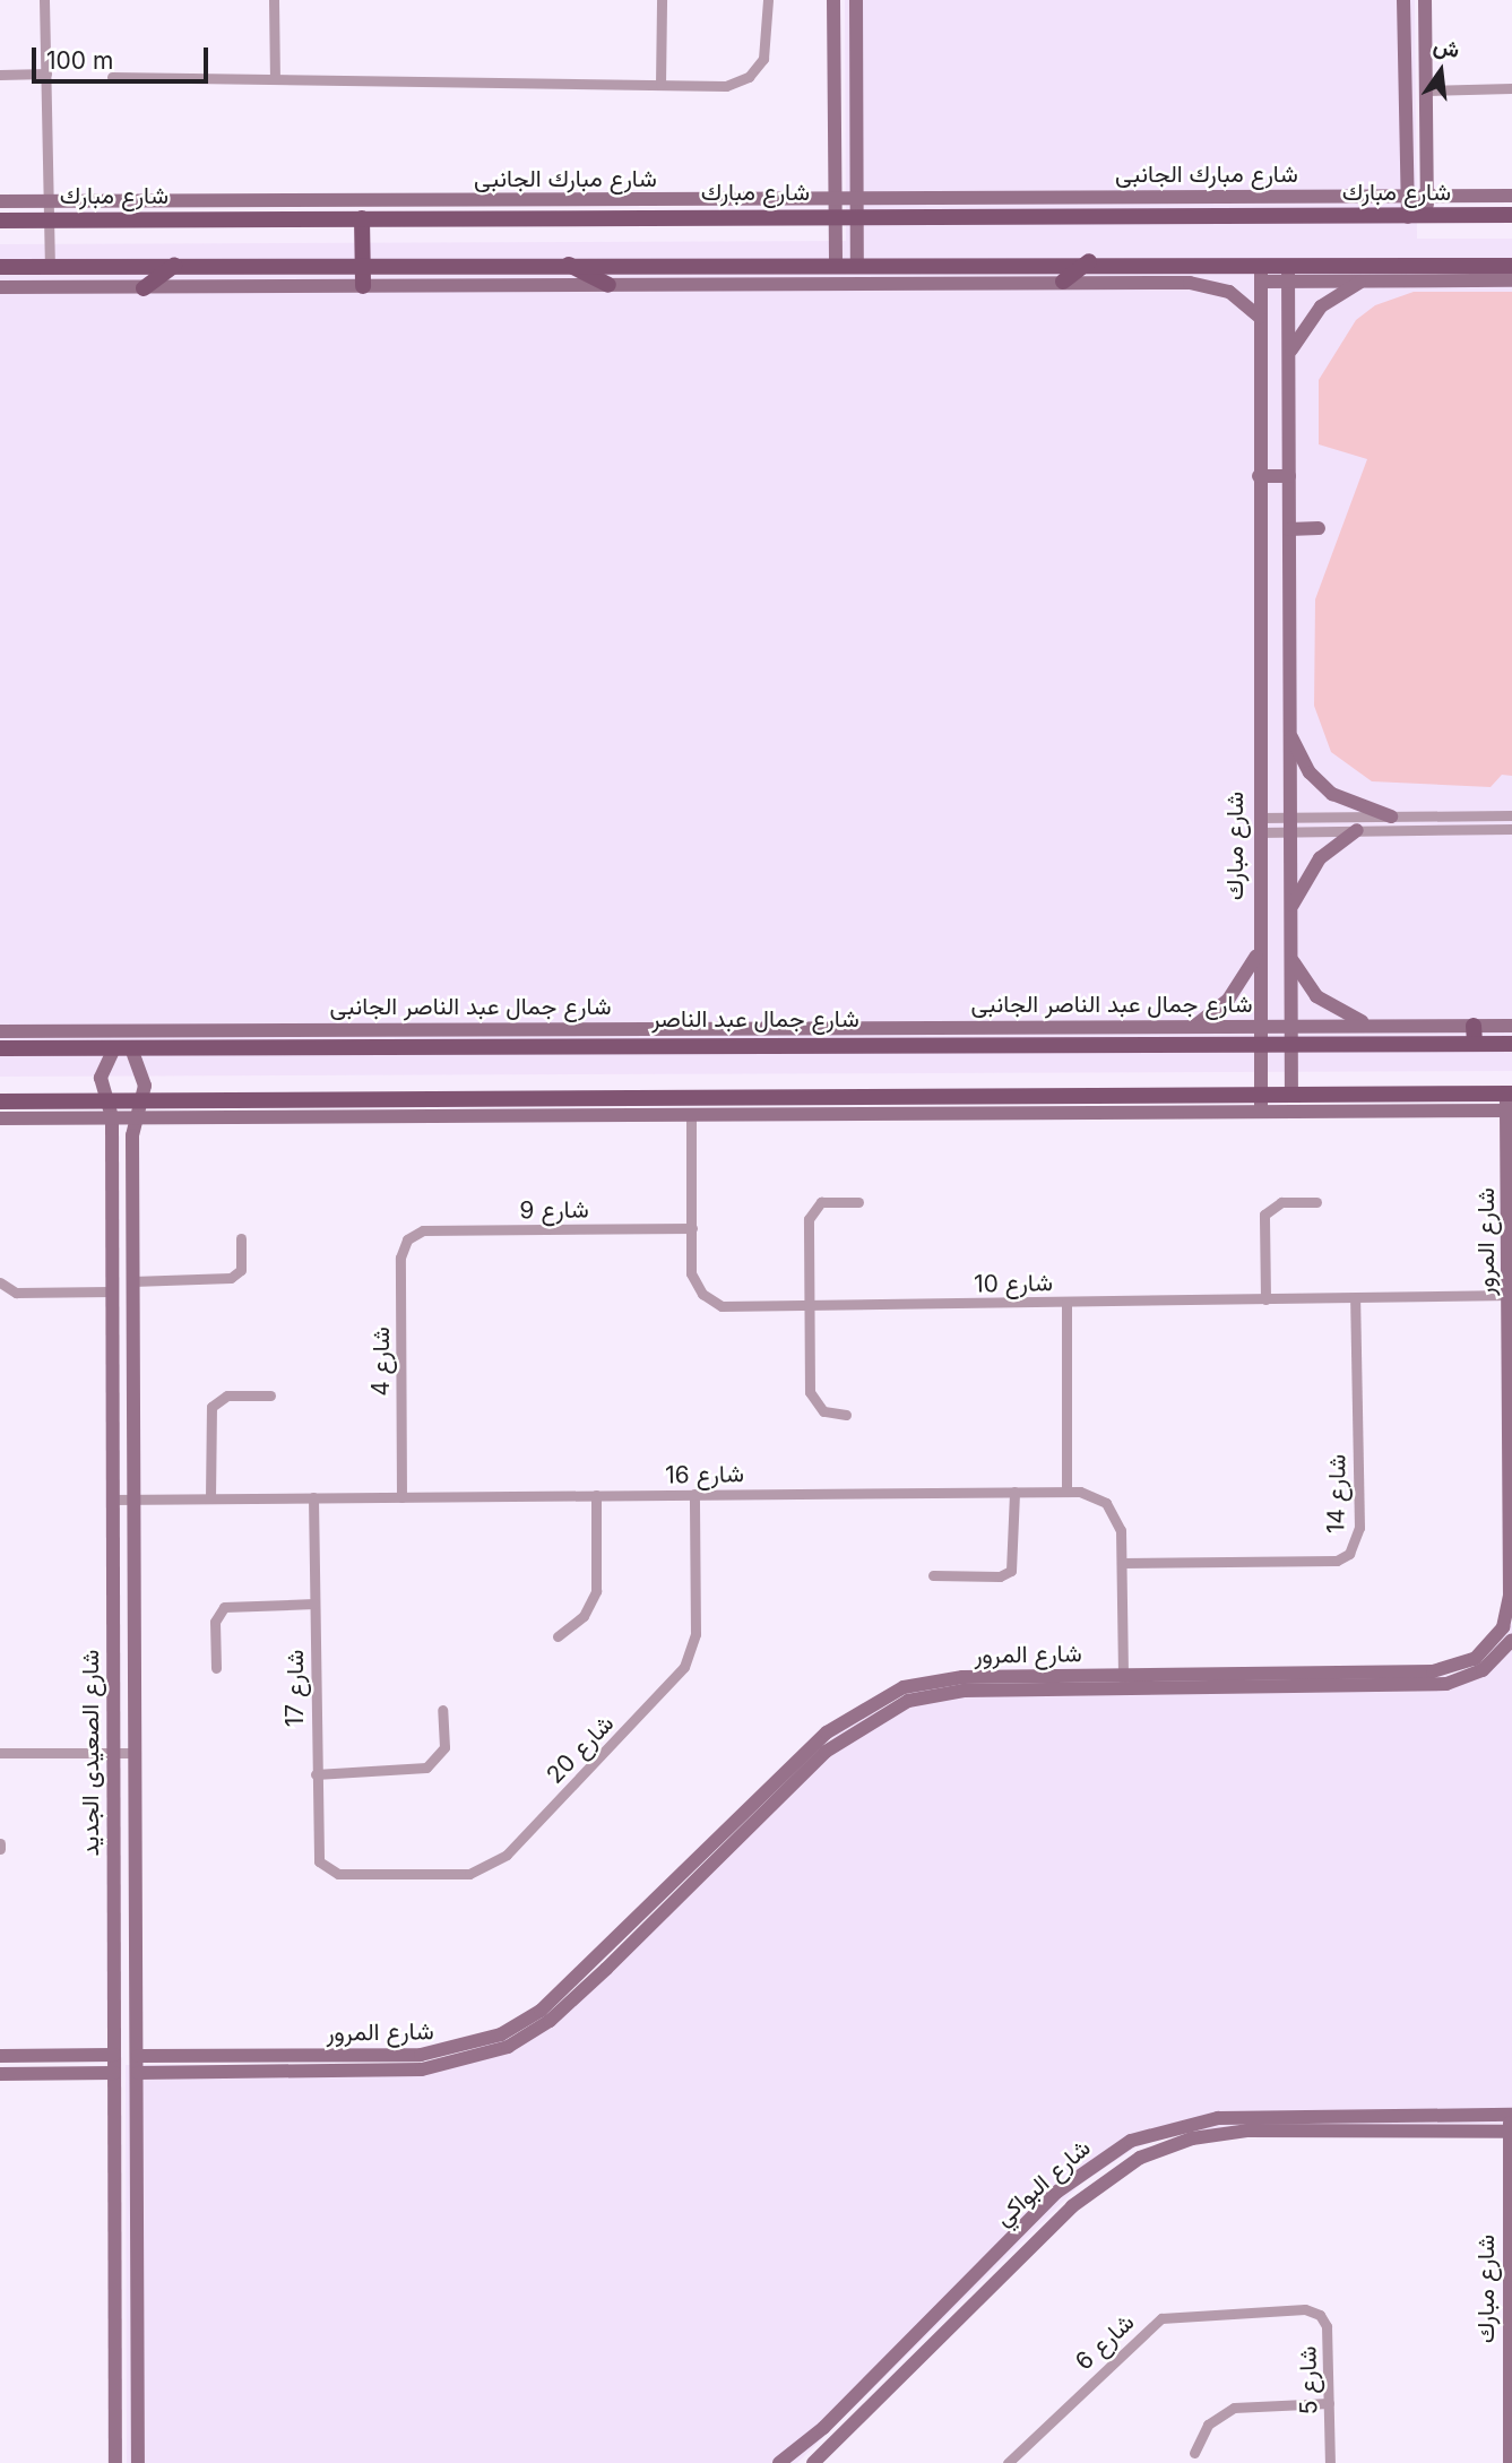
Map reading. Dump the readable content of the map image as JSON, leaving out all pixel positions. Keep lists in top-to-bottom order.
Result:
{
  "streets": {
    "main road": ["شارع مبارك", "شارع جمال عبد الناصر"],
    "street": [
      "شارع مبارك الجانبى",
      "شارع جمال عبد الناصر الجانبى",
      "شارع 9",
      "شارع المرور",
      "شارع 10",
      "شارع 4",
      "شارع 16",
      "شارع 14",
      "شارع 17",
      "شارع 20",
      "شارع الصعيدى الجديد",
      "شارع البواكي",
      "شارع 6",
      "شارع 5"
    ]
  },
  "crossings": [
    ["شارع مبارك الجانبى", "شارع مبارك"],
    ["شارع مبارك", "شارع جمال عبد الناصر الجانبى"],
    ["شارع مبارك", "شارع جمال عبد الناصر"],
    ["شارع مبارك", "شارع البواكي"],
    ["شارع جمال عبد الناصر الجانبى", "شارع جمال عبد الناصر"],
    ["شارع جمال عبد الناصر", "شارع الصعيدى الجديد"],
    ["شارع 9", "شارع 10"],
    ["شارع 9", "شارع 4"],
    ["شارع المرور", "شارع 10"],
    ["شارع المرور", "شارع 16"],
    ["شارع المرور", "شارع الصعيدى الجديد"],
    ["شارع 10", "شارع 14"],
    ["شارع 4", "شارع 16"],
    ["شارع 16", "شارع 14"],
    ["شارع 16", "شارع 17"],
    ["شارع 16", "شارع 20"],
    ["شارع 16", "شارع الصعيدى الجديد"],
    ["شارع 17", "شارع 20"],
    ["شارع 6", "شارع 5"]
  ],
  "scale_bar": "100 m",
  "north": "top"
}
